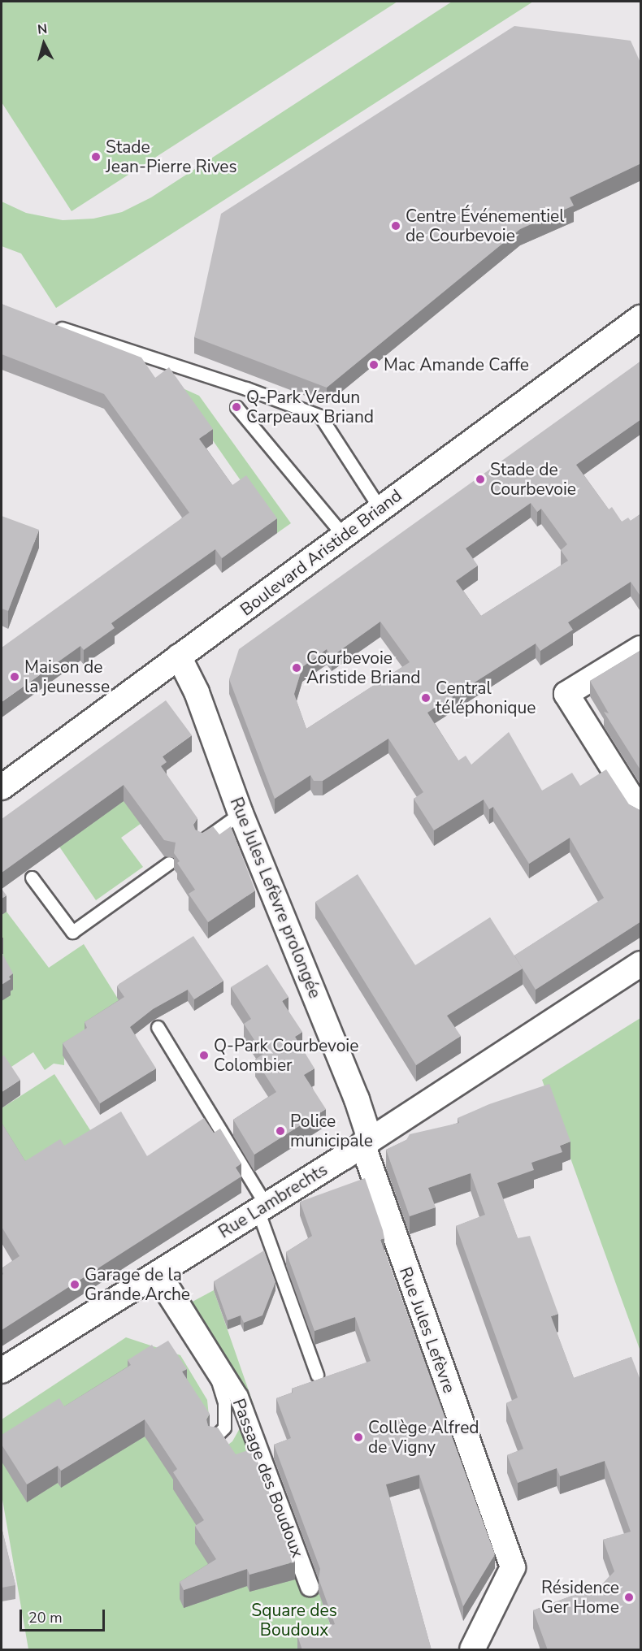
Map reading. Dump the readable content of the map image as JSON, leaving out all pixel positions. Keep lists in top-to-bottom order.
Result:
{
  "streets": {
    "street": [
      "Boulevard Aristide Briand",
      "Rue Jules Lefèvre prolongée",
      "Rue Lambrechts",
      "Rue Jules Lefèvre",
      "Passage des Boudoux"
    ]
  },
  "crossings": [
    ["Boulevard Aristide Briand", "Rue Jules Lefèvre prolongée"],
    ["Rue Jules Lefèvre prolongée", "Rue Lambrechts"],
    ["Rue Jules Lefèvre prolongée", "Rue Jules Lefèvre"],
    ["Rue Lambrechts", "Rue Jules Lefèvre"],
    ["Rue Lambrechts", "Passage des Boudoux"]
  ],
  "parks": ["Square des Boudoux"],
  "places": [
    "Stade Jean-Pierre Rives",
    "Centre Événementiel de Courbevoie",
    "Mac Amande Caffe",
    "Q-Park Verdun Carpeaux Briand",
    "Stade de Courbevoie",
    "Courbevoie Aristide Briand",
    "Maison de la jeunesse",
    "Central téléphonique",
    "Q-Park Courbevoie Colombier",
    "Police municipale",
    "Garage de la Grande Arche",
    "Collège Alfred de Vigny",
    "Résidence Ger Home"
  ],
  "scale_bar": "20 m",
  "north": "top"
}
